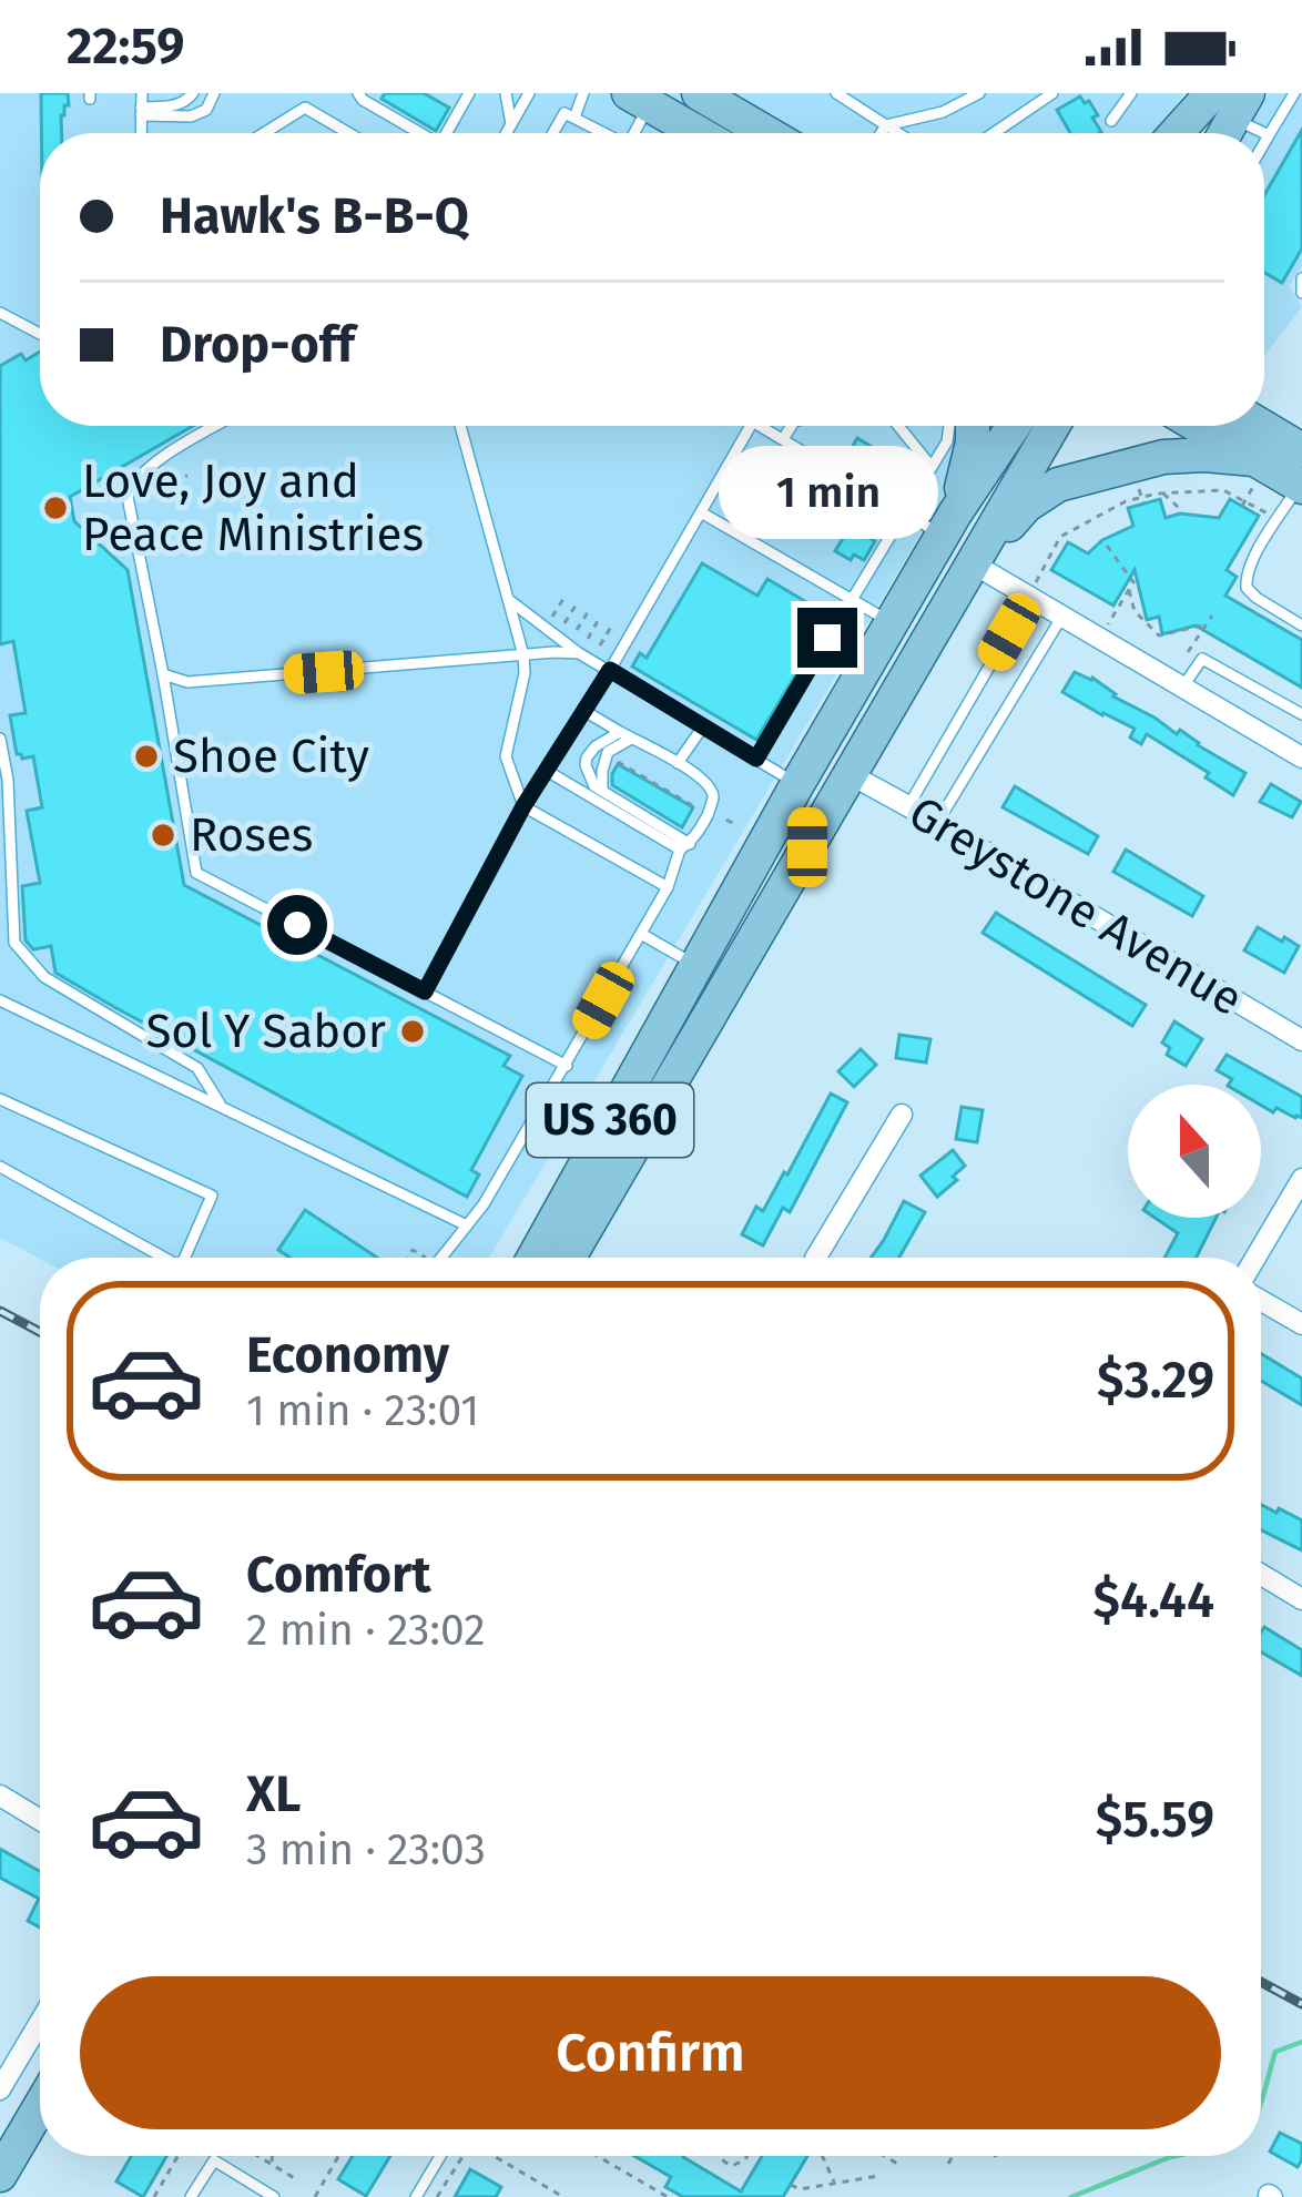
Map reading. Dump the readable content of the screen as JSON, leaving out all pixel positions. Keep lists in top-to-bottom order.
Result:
{
  "streets": {
    "main road": ["US 360"],
    "street": ["Greystone Avenue"]
  },
  "crossings": [
    ["Greystone Avenue", "US 360"]
  ],
  "places": [
    "Love, Joy and Peace Ministries",
    "Shoe City",
    "Roses",
    "Sol Y Sabor"
  ],
  "north": "top",
  "page": {
    "status": "22:59",
    "banner": ["Hawk's B-B-Q", "Drop-off"],
    "bubble": "1 min",
    "list": [
      {
        "name": "Economy",
        "note": "1 min · 23:01",
        "value": "$3.29"
      },
      {
        "name": "Comfort",
        "note": "2 min · 23:02",
        "value": "$4.44"
      },
      {
        "name": "XL",
        "note": "3 min · 23:03",
        "value": "$5.59"
      }
    ],
    "buttons": "Confirm"
  }
}
